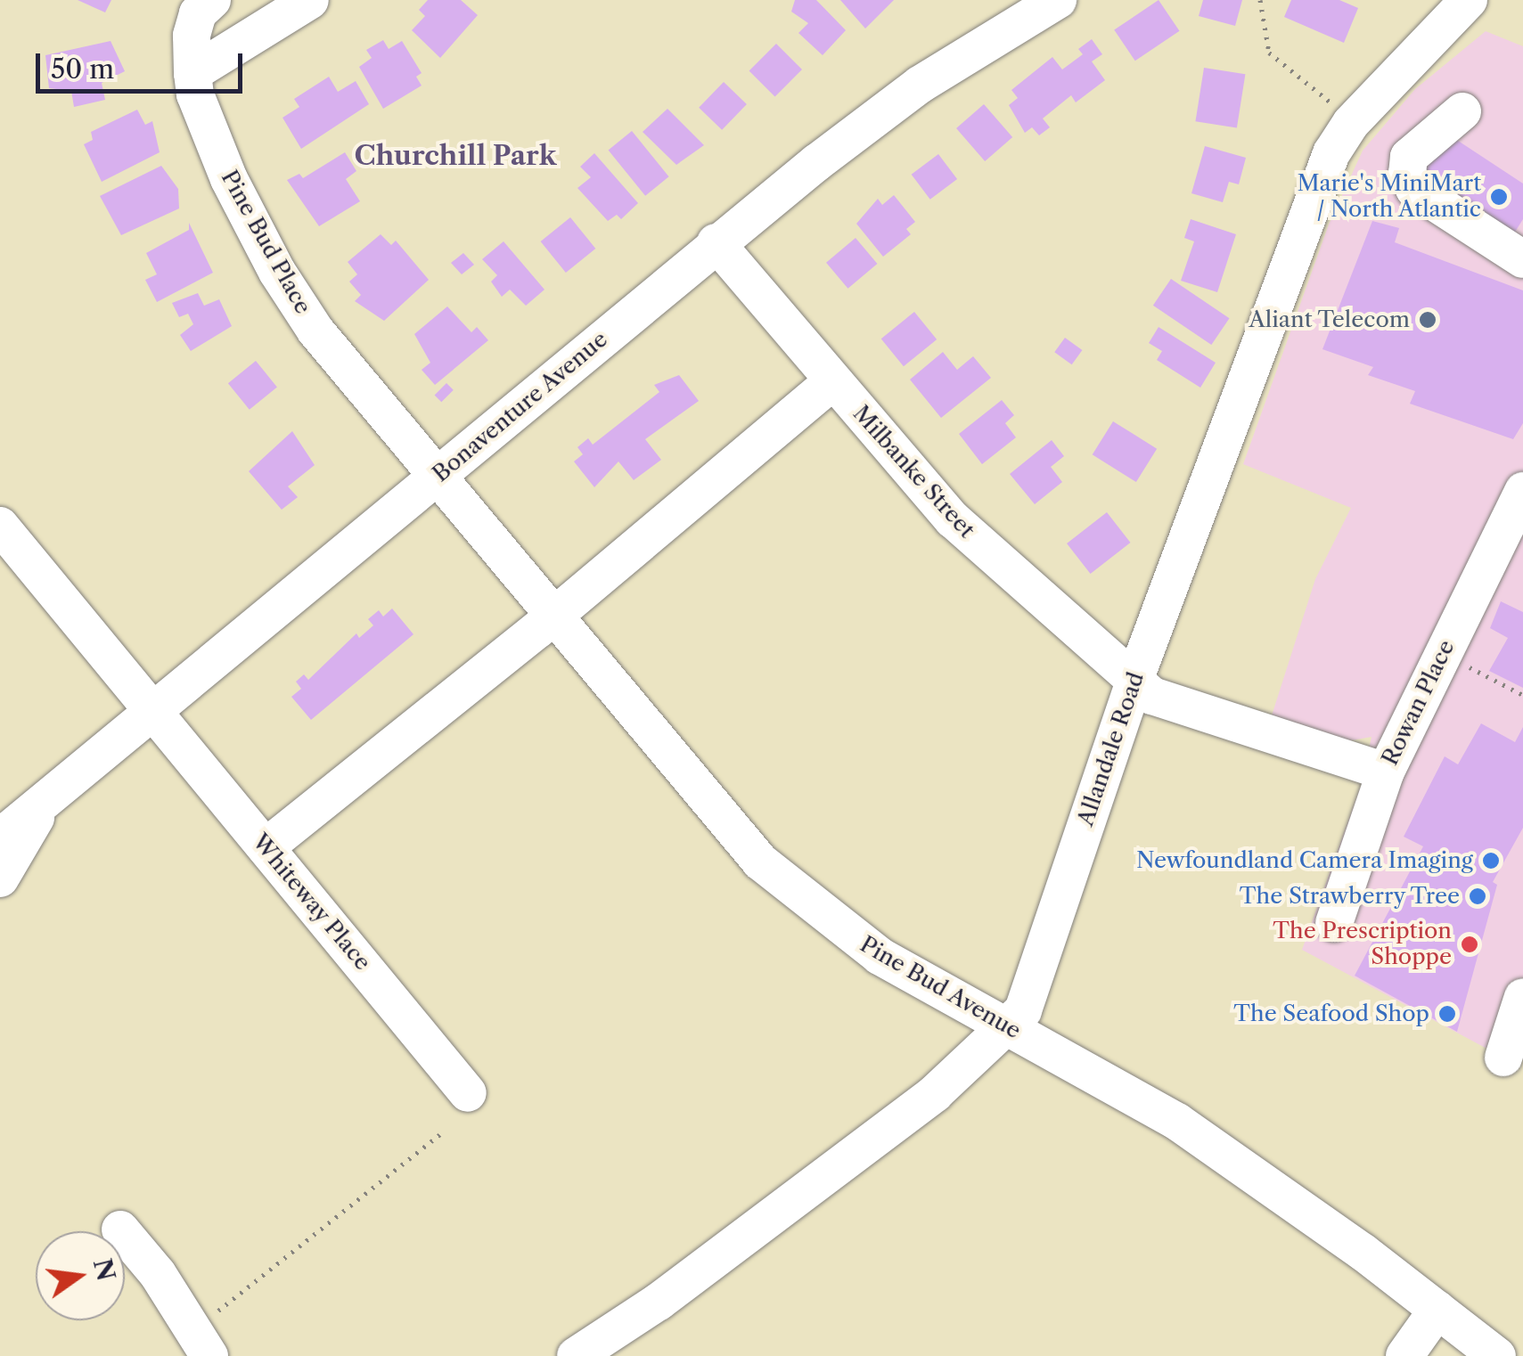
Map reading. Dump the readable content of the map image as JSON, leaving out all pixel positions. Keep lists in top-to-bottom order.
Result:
{
  "streets": {
    "street": [
      "Pine Bud Place",
      "Bonaventure Avenue",
      "Milbanke Street",
      "Rowan Place",
      "Allandale Road",
      "Whiteway Place",
      "Pine Bud Avenue"
    ]
  },
  "crossings": [
    ["Pine Bud Place", "Bonaventure Avenue"],
    ["Pine Bud Place", "Pine Bud Avenue"],
    ["Bonaventure Avenue", "Milbanke Street"],
    ["Bonaventure Avenue", "Whiteway Place"],
    ["Bonaventure Avenue", "Pine Bud Avenue"],
    ["Milbanke Street", "Rowan Place"],
    ["Milbanke Street", "Allandale Road"],
    ["Allandale Road", "Pine Bud Avenue"]
  ],
  "districts": ["Churchill Park"],
  "places": [
    "Marie's MiniMart / North Atlantic",
    "Aliant Telecom",
    "Newfoundland Camera Imaging",
    "The Strawberry Tree",
    "The Prescription Shoppe",
    "The Seafood Shop"
  ],
  "scale_bar": "50 m",
  "north": "right"
}
